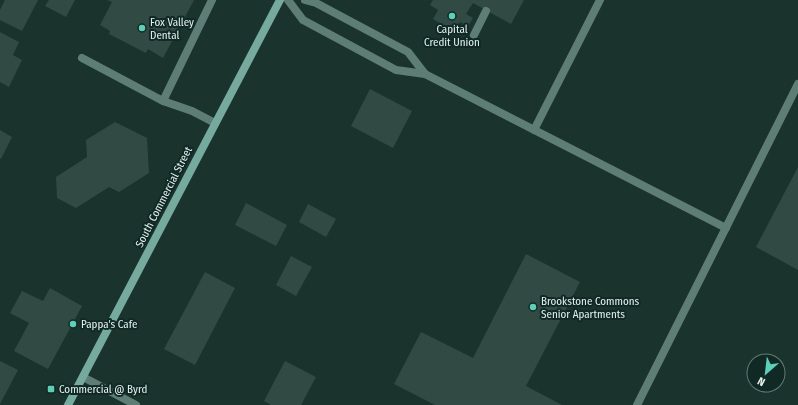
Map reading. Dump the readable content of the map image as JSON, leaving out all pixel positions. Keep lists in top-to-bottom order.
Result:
{
  "streets": {
    "main road": ["South Commercial Street"]
  },
  "places": {
    "other": [
      "Capital Credit Union",
      "Fox Valley Dental",
      "Brookstone Commons Senior Apartments",
      "Pappa's Cafe"
    ],
    "transit": ["Commercial @ Byrd"]
  },
  "north": "bottom left"
}
